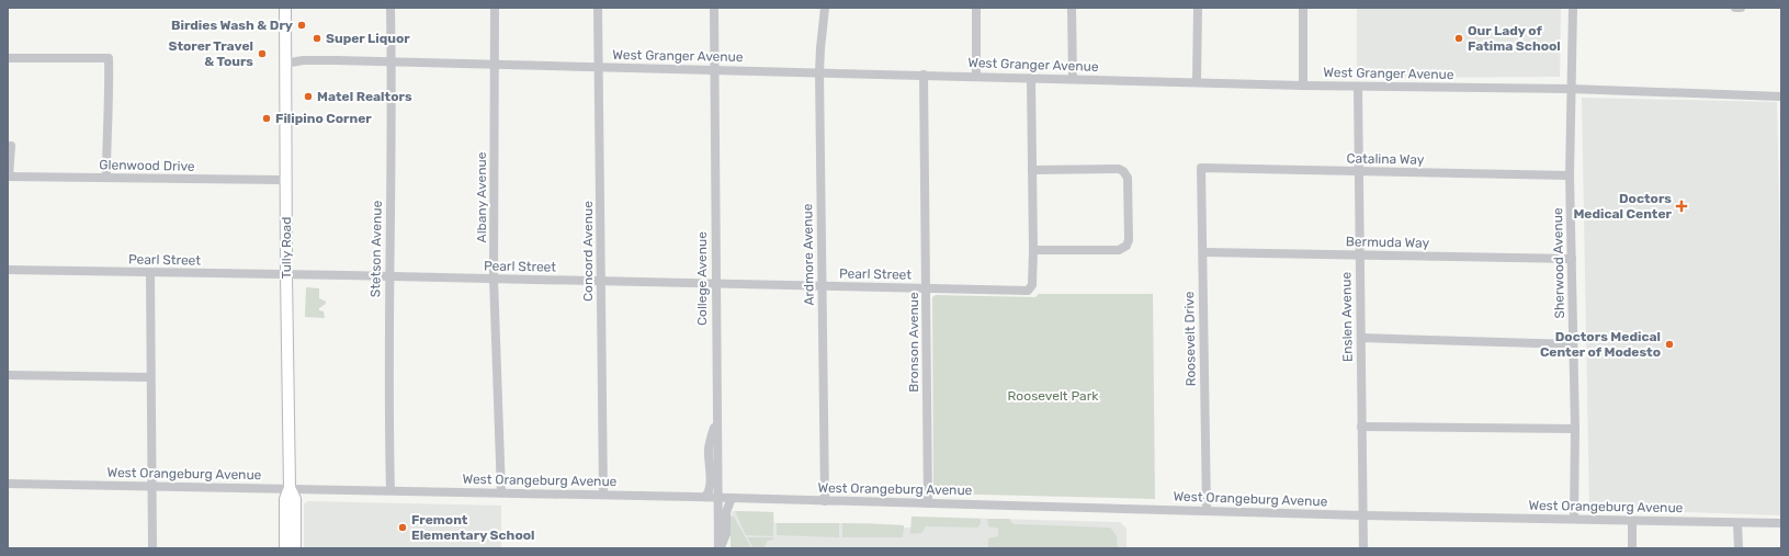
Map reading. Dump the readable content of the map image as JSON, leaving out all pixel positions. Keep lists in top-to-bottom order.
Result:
{
  "streets": {
    "main road": ["Tully Road"],
    "street": [
      "West Granger Avenue",
      "Catalina Way",
      "Glenwood Drive",
      "Albany Avenue",
      "Bermuda Way",
      "Stetson Avenue",
      "Concord Avenue",
      "Ardmore Avenue",
      "Pearl Street",
      "Sherwood Avenue",
      "College Avenue",
      "Enslen Avenue",
      "Roosevelt Drive",
      "Bronson Avenue",
      "West Orangeburg Avenue"
    ]
  },
  "crossings": [
    ["West Granger Avenue", "Albany Avenue"],
    ["West Granger Avenue", "Tully Road"],
    ["West Granger Avenue", "Stetson Avenue"],
    ["West Granger Avenue", "Concord Avenue"],
    ["West Granger Avenue", "Ardmore Avenue"],
    ["West Granger Avenue", "Sherwood Avenue"],
    ["West Granger Avenue", "College Avenue"],
    ["West Granger Avenue", "Enslen Avenue"],
    ["West Granger Avenue", "Bronson Avenue"],
    ["Catalina Way", "Sherwood Avenue"],
    ["Catalina Way", "Enslen Avenue"],
    ["Catalina Way", "Roosevelt Drive"],
    ["Glenwood Drive", "Tully Road"],
    ["Albany Avenue", "Pearl Street"],
    ["Albany Avenue", "West Orangeburg Avenue"],
    ["Bermuda Way", "Sherwood Avenue"],
    ["Bermuda Way", "Enslen Avenue"],
    ["Bermuda Way", "Roosevelt Drive"],
    ["Tully Road", "Pearl Street"],
    ["Tully Road", "West Orangeburg Avenue"],
    ["Stetson Avenue", "Pearl Street"],
    ["Stetson Avenue", "West Orangeburg Avenue"],
    ["Concord Avenue", "Pearl Street"],
    ["Concord Avenue", "West Orangeburg Avenue"],
    ["Ardmore Avenue", "Pearl Street"],
    ["Ardmore Avenue", "West Orangeburg Avenue"],
    ["Pearl Street", "College Avenue"],
    ["Pearl Street", "Bronson Avenue"],
    ["Sherwood Avenue", "West Orangeburg Avenue"],
    ["College Avenue", "West Orangeburg Avenue"],
    ["Enslen Avenue", "West Orangeburg Avenue"],
    ["Roosevelt Drive", "West Orangeburg Avenue"],
    ["Bronson Avenue", "West Orangeburg Avenue"]
  ],
  "parks": ["Roosevelt Park"],
  "places": {
    "other": [
      "Birdies Wash & Dry",
      "Super Liquor",
      "Our Lady of Fatima School",
      "Storer Travel & Tours",
      "Matel Realtors",
      "Filipino Corner",
      "Doctors Medical Center of Modesto",
      "Fremont Elementary School"
    ],
    "health": ["Doctors Medical Center"]
  }
}
